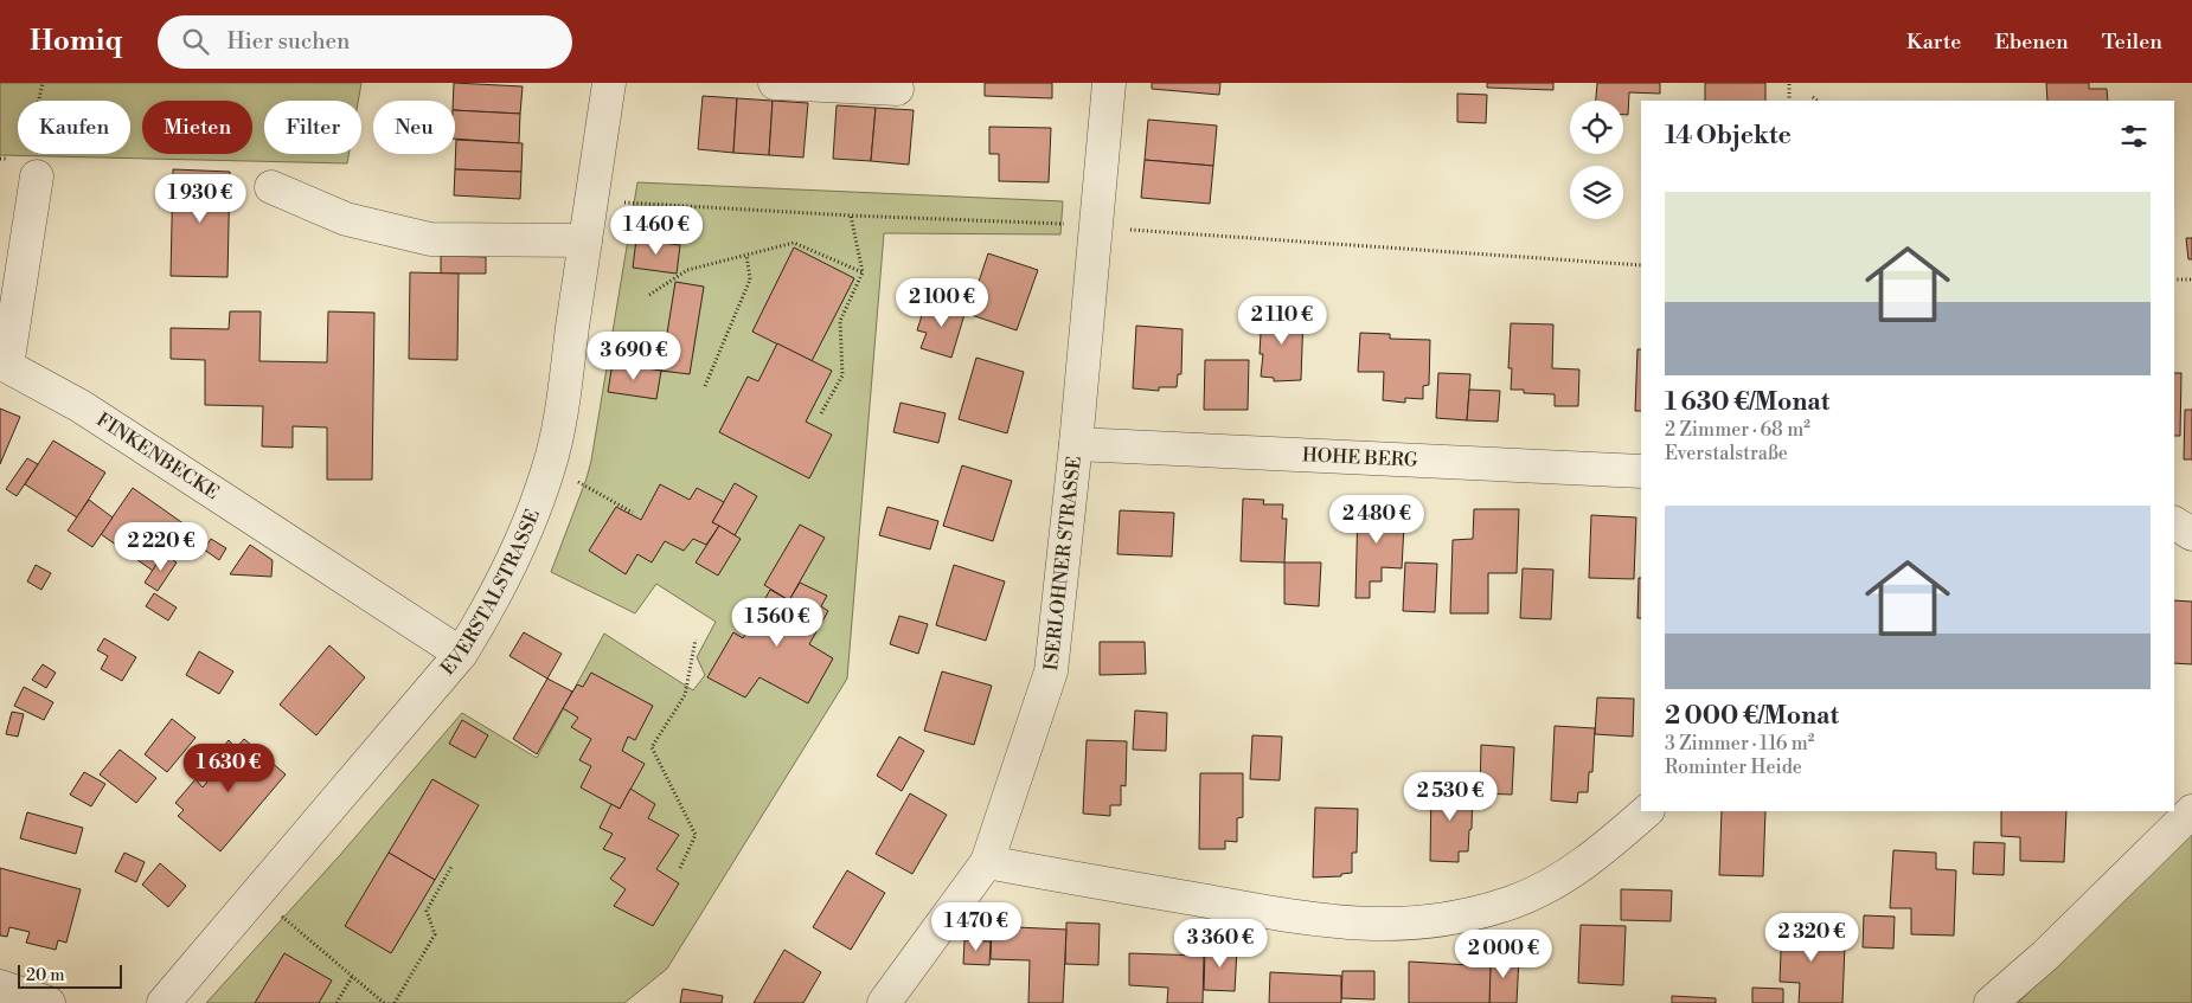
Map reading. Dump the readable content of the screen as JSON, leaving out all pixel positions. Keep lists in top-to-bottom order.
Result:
{
  "streets": {
    "street": [
      "FINKENBECKE",
      "HOHE BERG",
      "ISERLOHNER STRASSE",
      "EVERSTALSTRASSE"
    ]
  },
  "crossings": [
    ["FINKENBECKE", "EVERSTALSTRASSE"],
    ["HOHE BERG", "ISERLOHNER STRASSE"]
  ],
  "scale_bar": "20 m",
  "page": {
    "header": "Homiq",
    "search": "Hier suchen",
    "nav": ["Karte", "Ebenen", "Teilen"],
    "chip": [
      "Kaufen",
      "Mieten",
      "Filter",
      "Neu"
    ],
    "heading": "14 Objekte",
    "list": [
      {
        "name": "1 630 €/Monat",
        "note": "2 Zimmer · 68 m² · Everstalstraße"
      },
      {
        "name": "2 000 €/Monat",
        "note": "3 Zimmer · 116 m² · Rominter Heide"
      }
    ],
    "price": [
      "1 930 €",
      "1 460 €",
      "2 100 €",
      "2 110 €",
      "3 690 €",
      "2 480 €",
      "2 220 €",
      "1 560 €",
      "1 630 €",
      "2 530 €",
      "1 470 €",
      "2 320 €",
      "3 360 €",
      "2 000 €"
    ],
    "scale": "20 m"
  }
}
